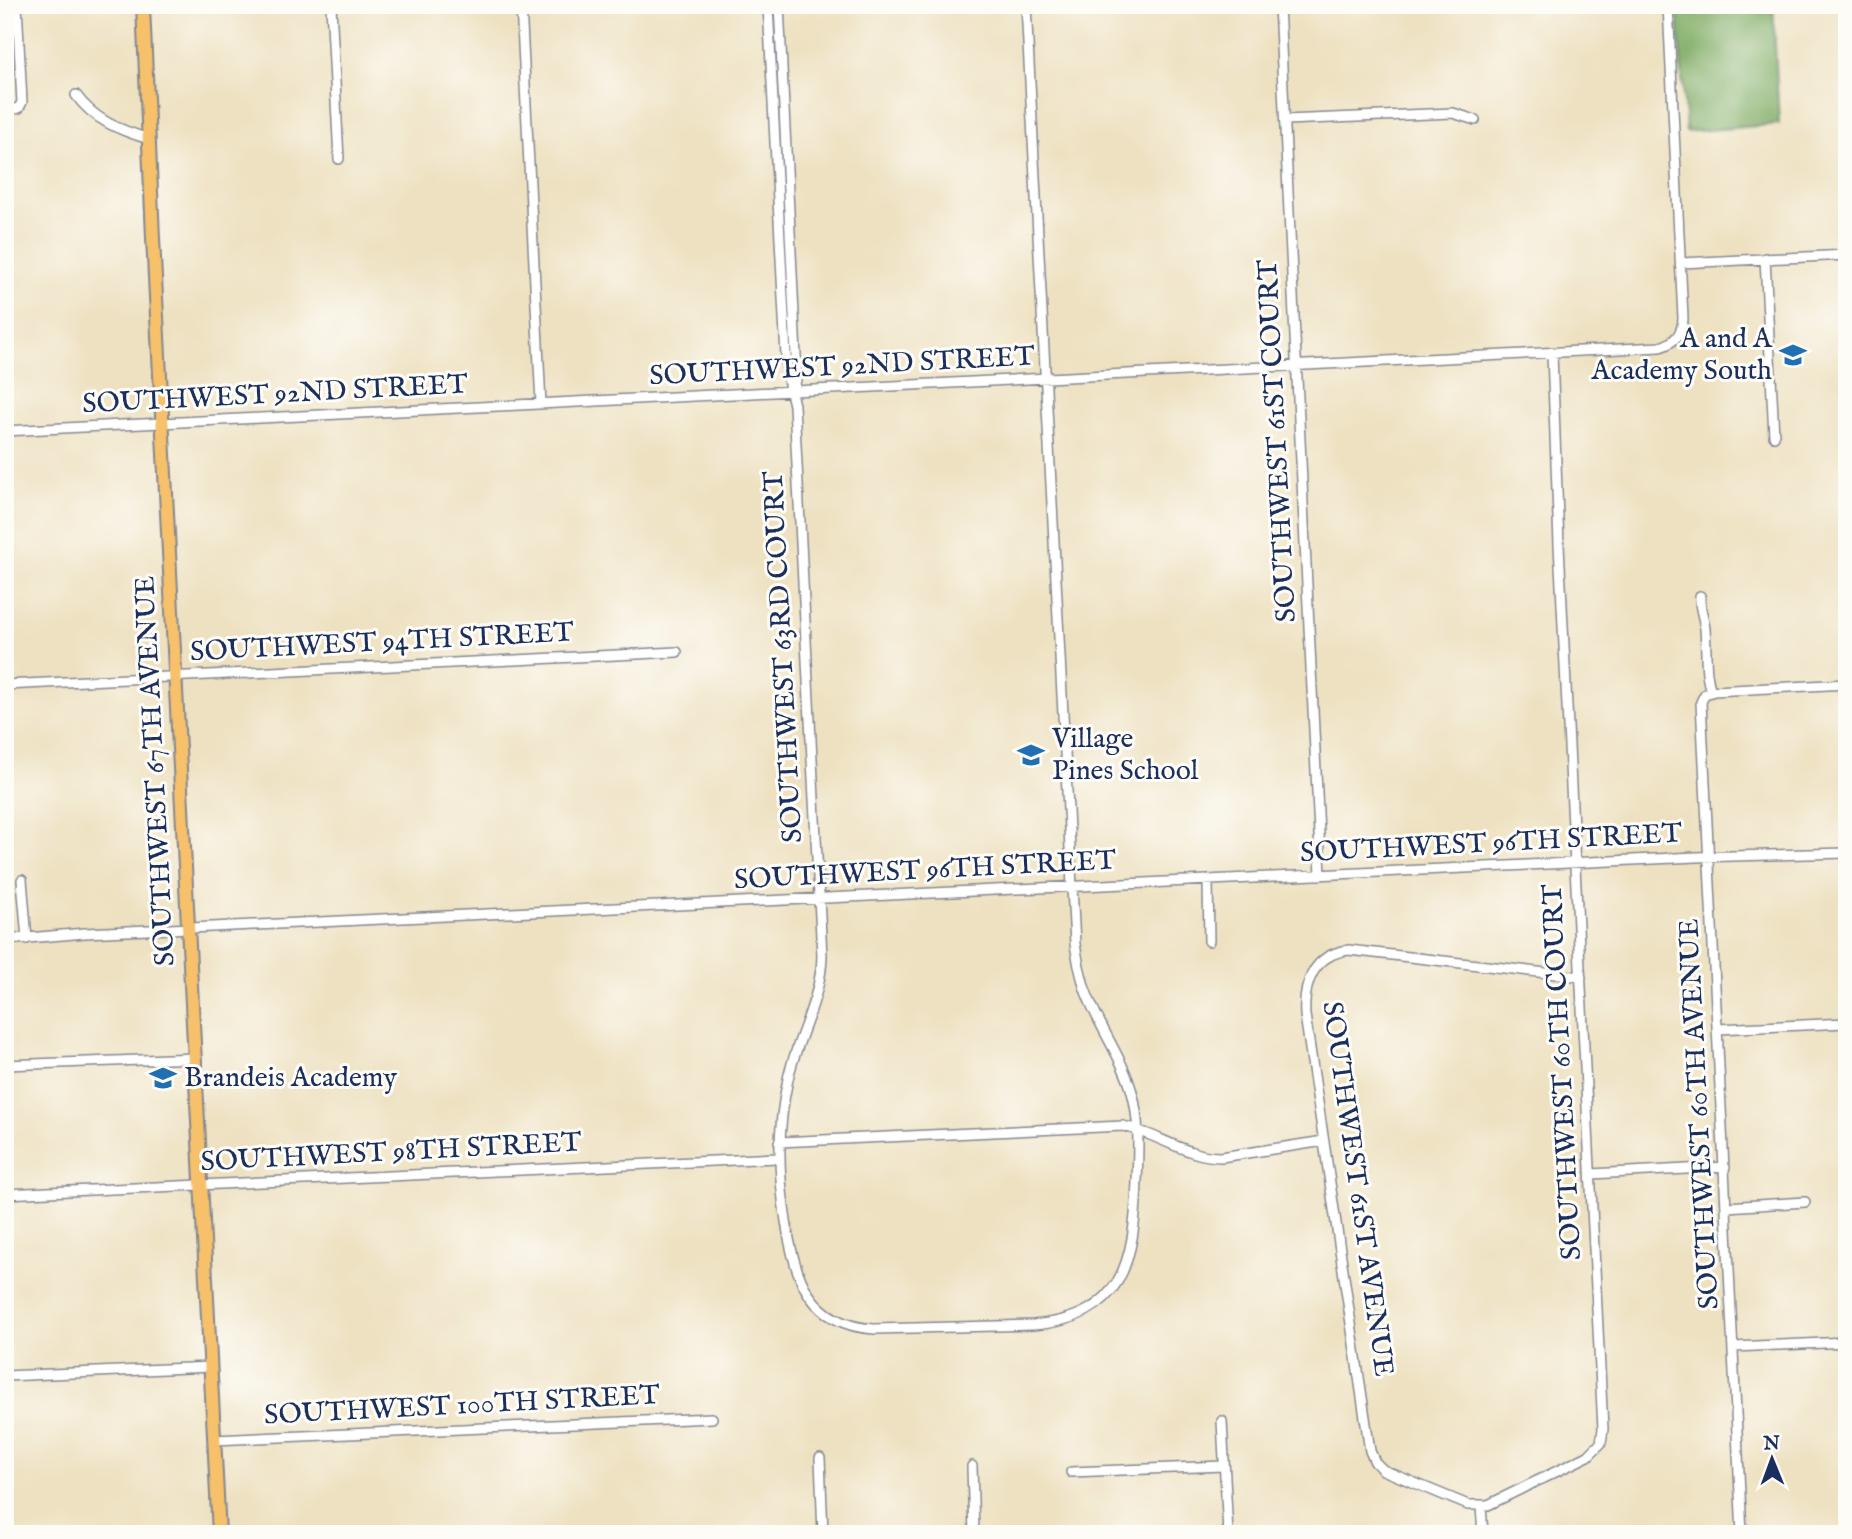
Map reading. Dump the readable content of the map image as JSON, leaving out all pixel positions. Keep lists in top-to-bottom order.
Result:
{
  "streets": {
    "main road": ["SOUTHWEST 67TH AVENUE"],
    "street": [
      "SOUTHWEST 92ND STREET",
      "SOUTHWEST 61ST COURT",
      "SOUTHWEST 94TH STREET",
      "SOUTHWEST 63RD COURT",
      "SOUTHWEST 96TH STREET",
      "SOUTHWEST 60TH COURT",
      "SOUTHWEST 60TH AVENUE",
      "SOUTHWEST 98TH STREET",
      "SOUTHWEST 61ST AVENUE",
      "SOUTHWEST 100TH STREET"
    ]
  },
  "crossings": [
    ["SOUTHWEST 92ND STREET", "SOUTHWEST 61ST COURT"],
    ["SOUTHWEST 92ND STREET", "SOUTHWEST 63RD COURT"],
    ["SOUTHWEST 92ND STREET", "SOUTHWEST 67TH AVENUE"],
    ["SOUTHWEST 92ND STREET", "SOUTHWEST 60TH COURT"],
    ["SOUTHWEST 61ST COURT", "SOUTHWEST 96TH STREET"],
    ["SOUTHWEST 94TH STREET", "SOUTHWEST 67TH AVENUE"],
    ["SOUTHWEST 63RD COURT", "SOUTHWEST 96TH STREET"],
    ["SOUTHWEST 63RD COURT", "SOUTHWEST 98TH STREET"],
    ["SOUTHWEST 67TH AVENUE", "SOUTHWEST 96TH STREET"],
    ["SOUTHWEST 67TH AVENUE", "SOUTHWEST 98TH STREET"],
    ["SOUTHWEST 67TH AVENUE", "SOUTHWEST 100TH STREET"],
    ["SOUTHWEST 96TH STREET", "SOUTHWEST 60TH COURT"],
    ["SOUTHWEST 96TH STREET", "SOUTHWEST 60TH AVENUE"],
    ["SOUTHWEST 60TH COURT", "SOUTHWEST 61ST AVENUE"]
  ],
  "places": {
    "school or university": ["A and A Academy South", "Village Pines School", "Brandeis Academy"]
  },
  "north": "top"
}
